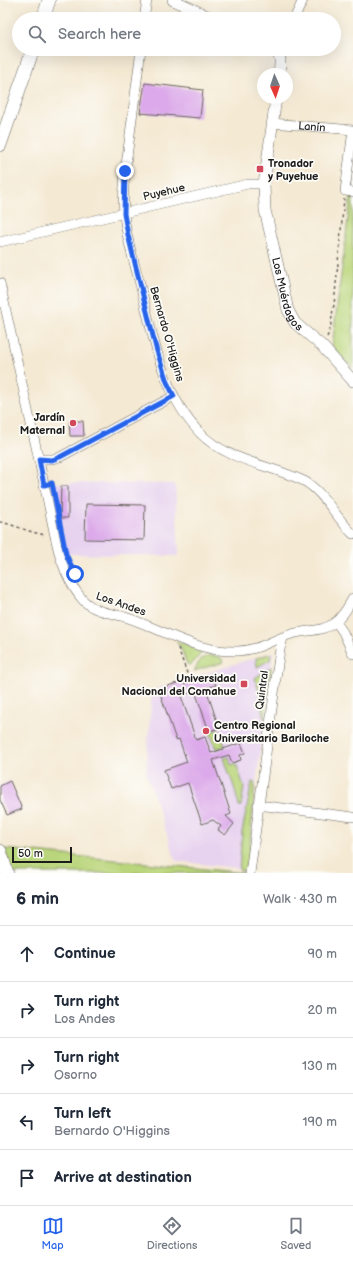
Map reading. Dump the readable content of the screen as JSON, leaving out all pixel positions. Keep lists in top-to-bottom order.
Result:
{
  "streets": {
    "street": [
      "Lanín",
      "Puyehue",
      "Los Muérdagos",
      "Bernardo O'Higgins",
      "Los Andes",
      "Quintral"
    ]
  },
  "crossings": [
    ["Lanín", "Los Muérdagos"],
    ["Puyehue", "Los Muérdagos"],
    ["Puyehue", "Bernardo O'Higgins"],
    ["Los Andes", "Quintral"]
  ],
  "places": {
    "transit": ["Tronador y Puyehue", "Universidad Nacional del Comahue"],
    "other": ["Jardín Maternal", "Centro Regional Universitario Bariloche"]
  },
  "scale_bar": "50 m",
  "north": "bottom",
  "page": {
    "search": "Search here",
    "scale": "50 m",
    "heading": ["6 min", "Walk · 430 m"],
    "list": [
      ["Continue", "90 m"],
      ["Turn right", "Los Andes", "20 m"],
      ["Turn right", "Osorno", "130 m"],
      ["Turn left", "Bernardo O'Higgins", "190 m"],
      "Arrive at destination"
    ],
    "nav": ["Map", "Directions", "Saved"]
  }
}
